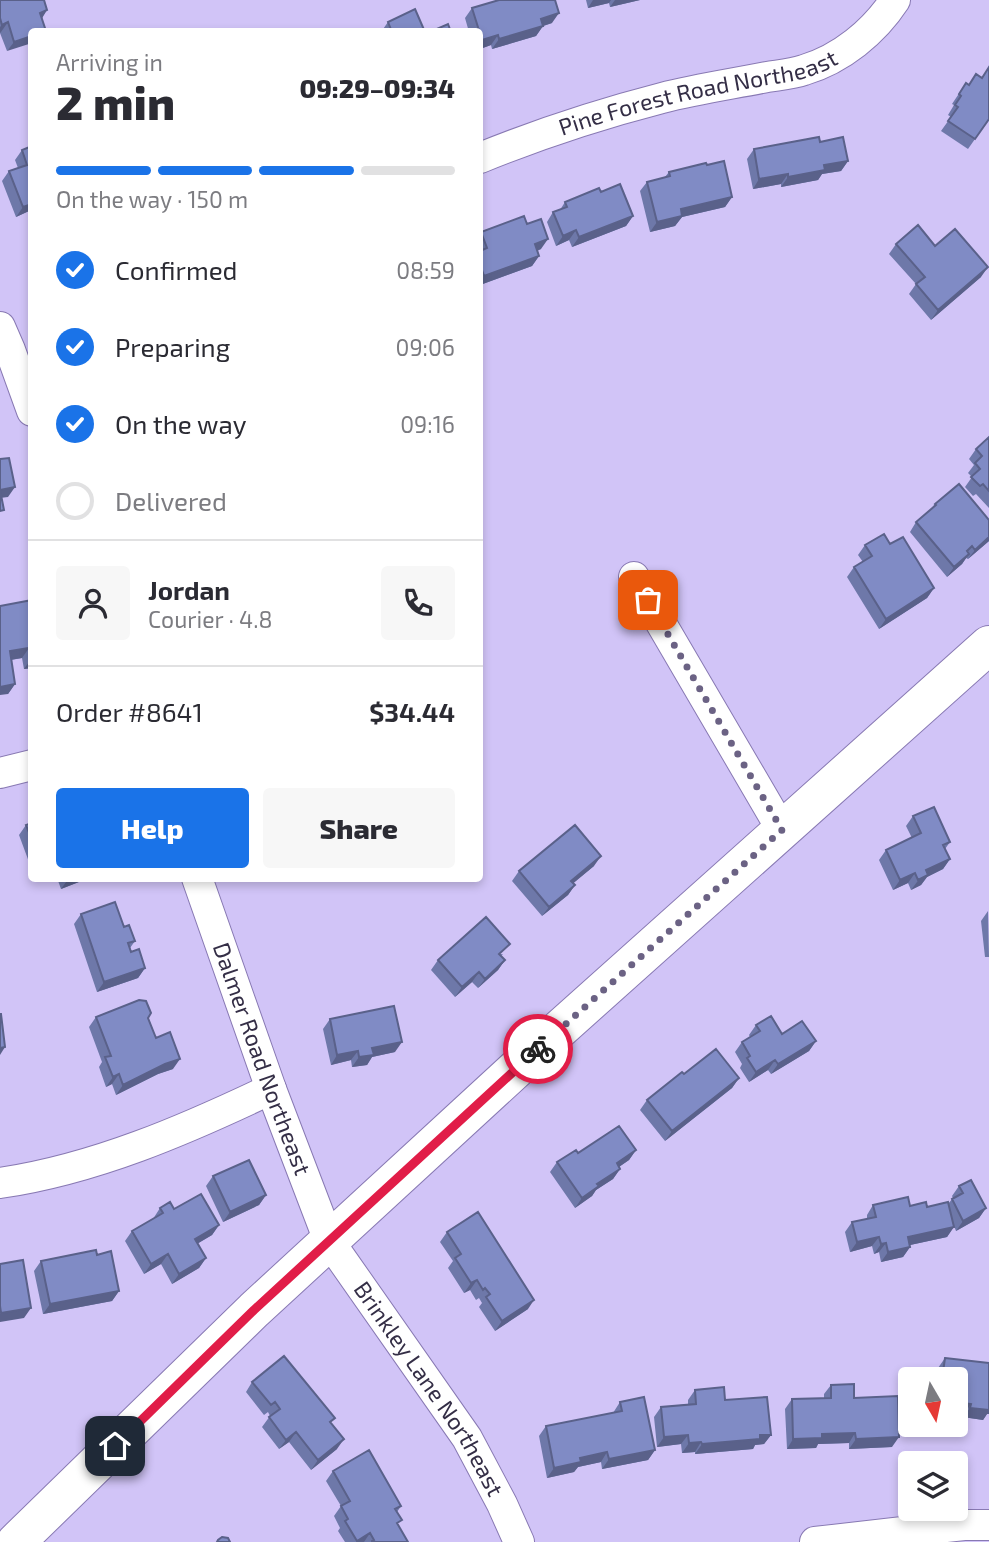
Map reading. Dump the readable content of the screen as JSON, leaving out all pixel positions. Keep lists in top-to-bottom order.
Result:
{
  "streets": {
    "street": ["Pine Forest Road Northeast", "Dalmer Road Northeast", "Brinkley Lane Northeast"]
  },
  "crossings": [
    ["Dalmer Road Northeast", "Brinkley Lane Northeast"]
  ],
  "north": "bottom",
  "page": {
    "heading": ["2 min", "Arriving in", "09:29–09:34"],
    "panel": [
      "Jordan",
      "Courier · 4.8",
      "Order #8641",
      "$34.44"
    ],
    "bar": "On the way · 150 m",
    "list": [
      ["Confirmed", "08:59"],
      ["Preparing", "09:06"],
      ["On the way", "09:16"],
      "Delivered"
    ],
    "buttons": ["Help", "Share"]
  }
}
